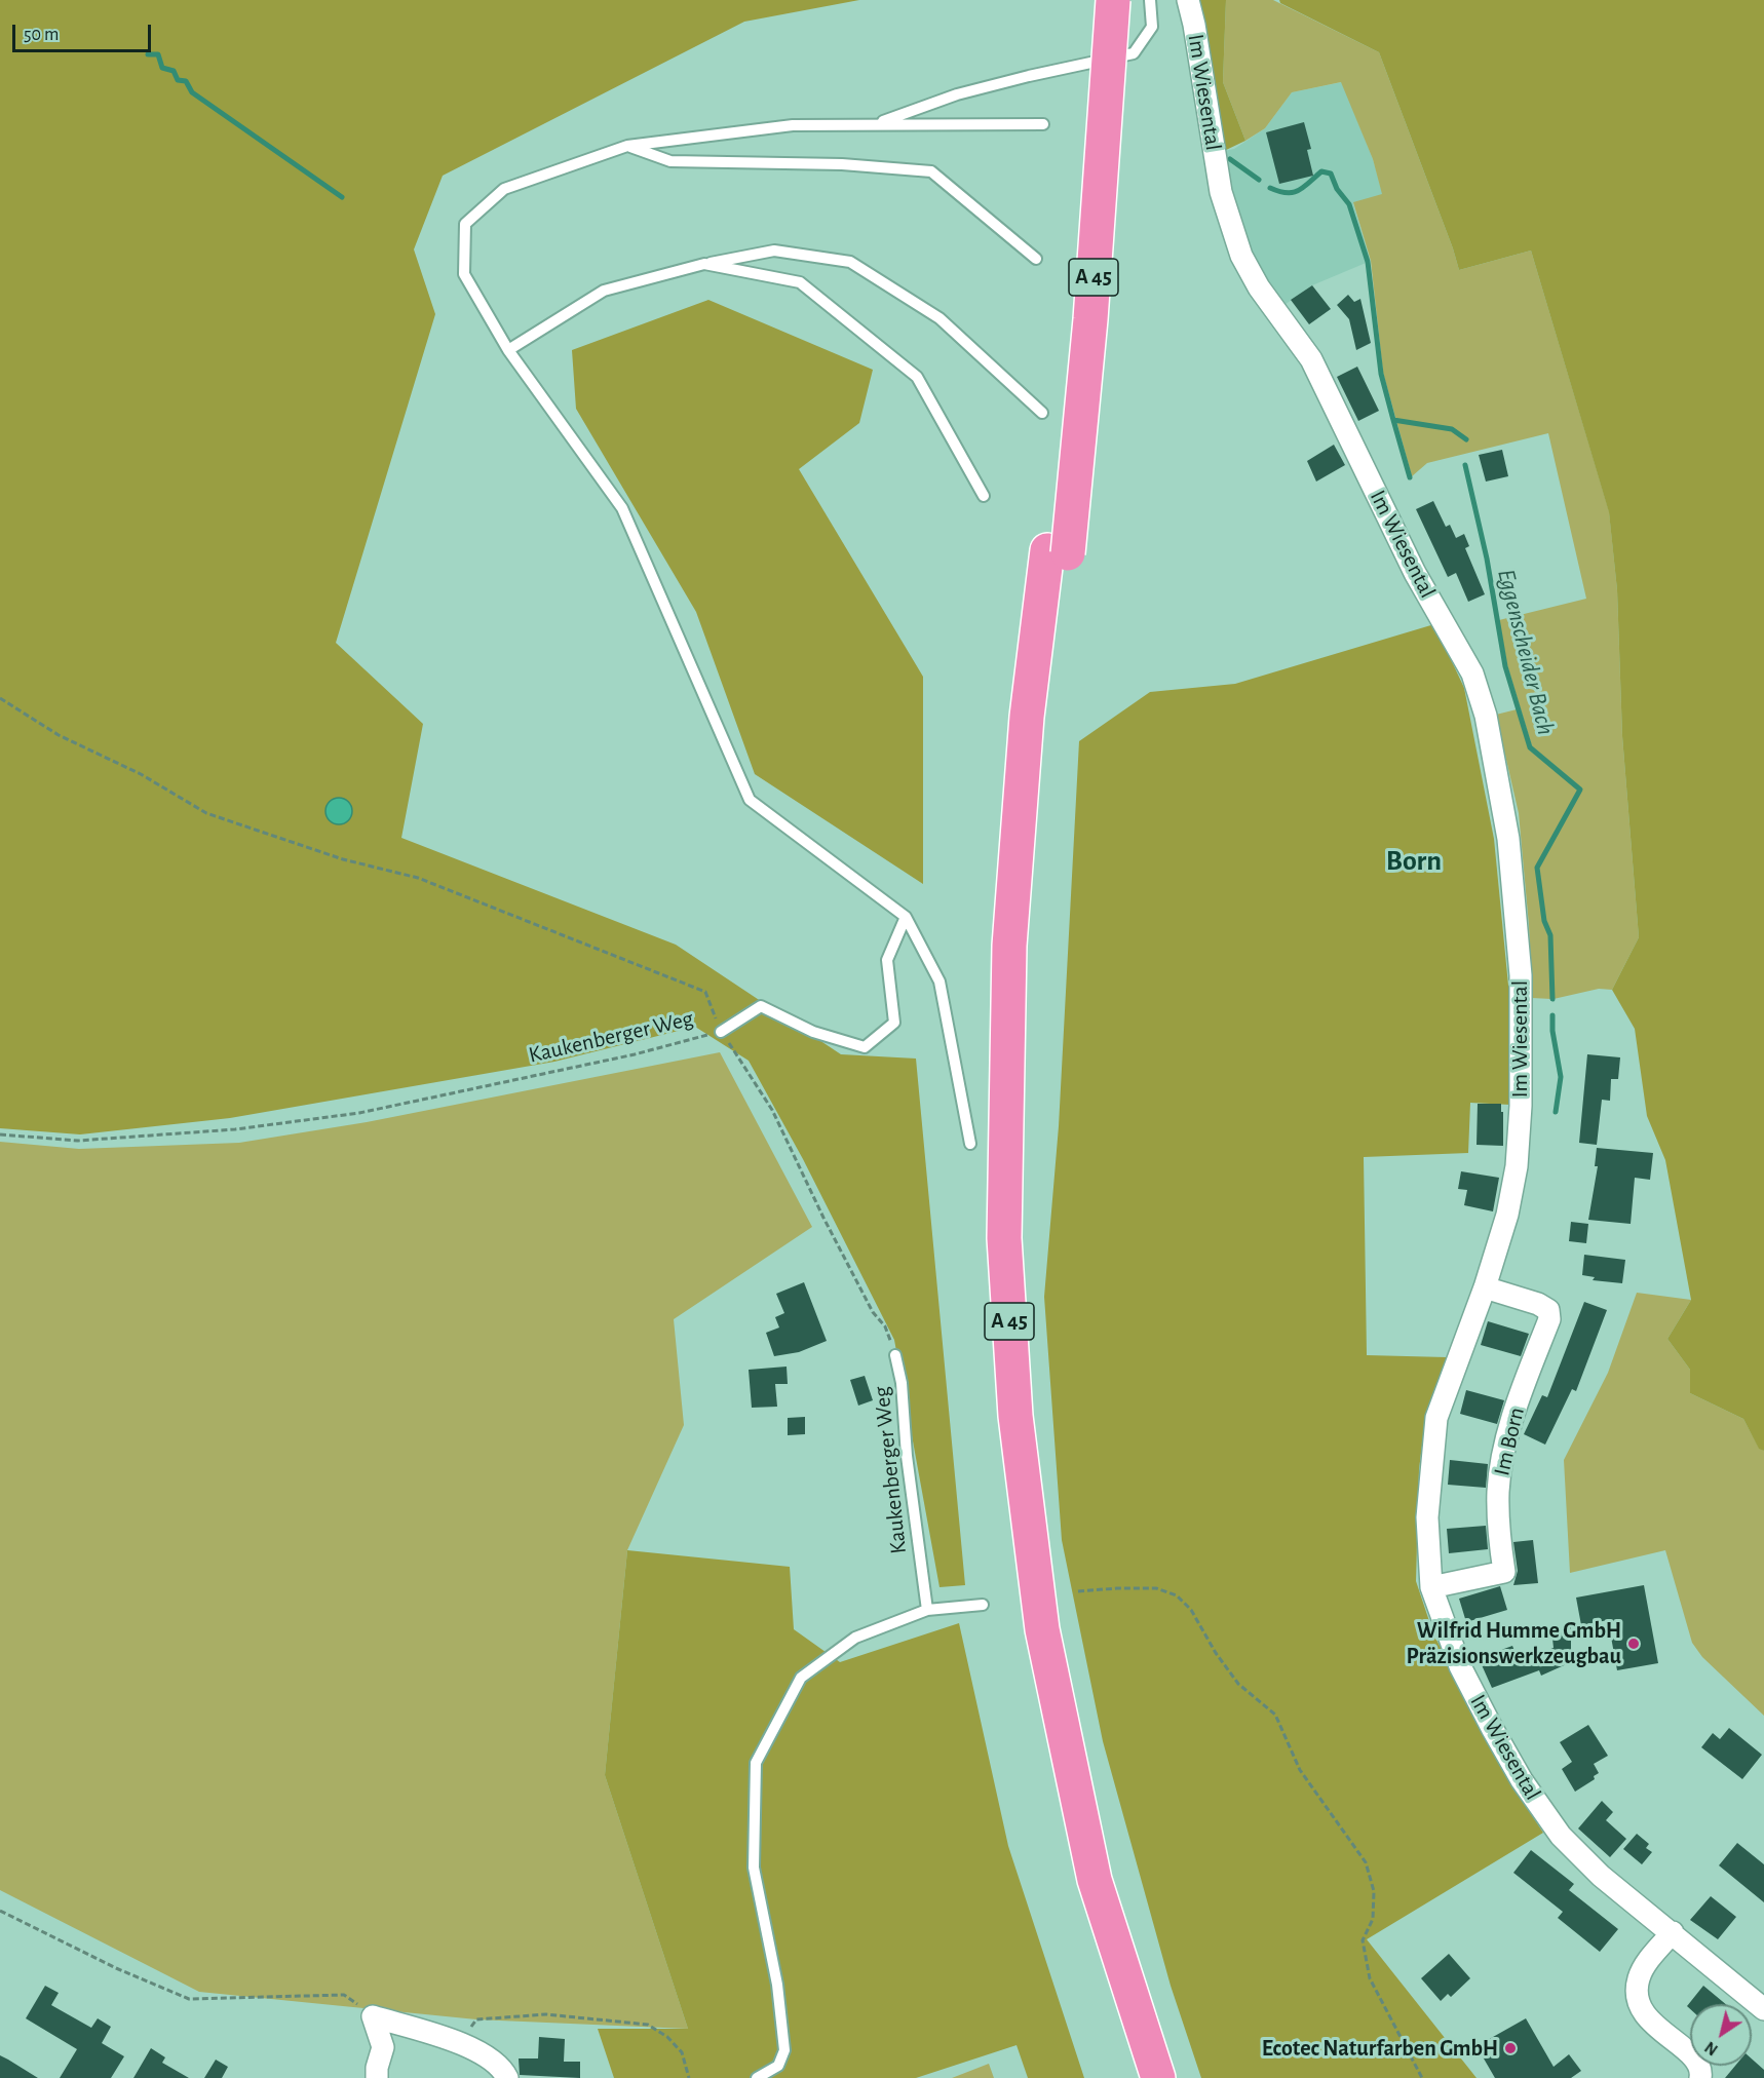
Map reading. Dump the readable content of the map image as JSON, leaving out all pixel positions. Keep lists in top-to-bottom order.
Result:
{
  "streets": {
    "highway": ["A 45"],
    "street": ["Im Wiesental", "Im Born"],
    "lane": ["Kaukenberger Weg"]
  },
  "crossings": [
    ["Im Wiesental", "Im Born"]
  ],
  "districts": ["Born"],
  "water": ["Eggenscheider Bach"],
  "places": ["Wilfrid Humme GmbH Präzisionswerkzeugbau", "Ecotec Naturfarben GmbH"],
  "scale_bar": "50 m",
  "north": "bottom left"
}
